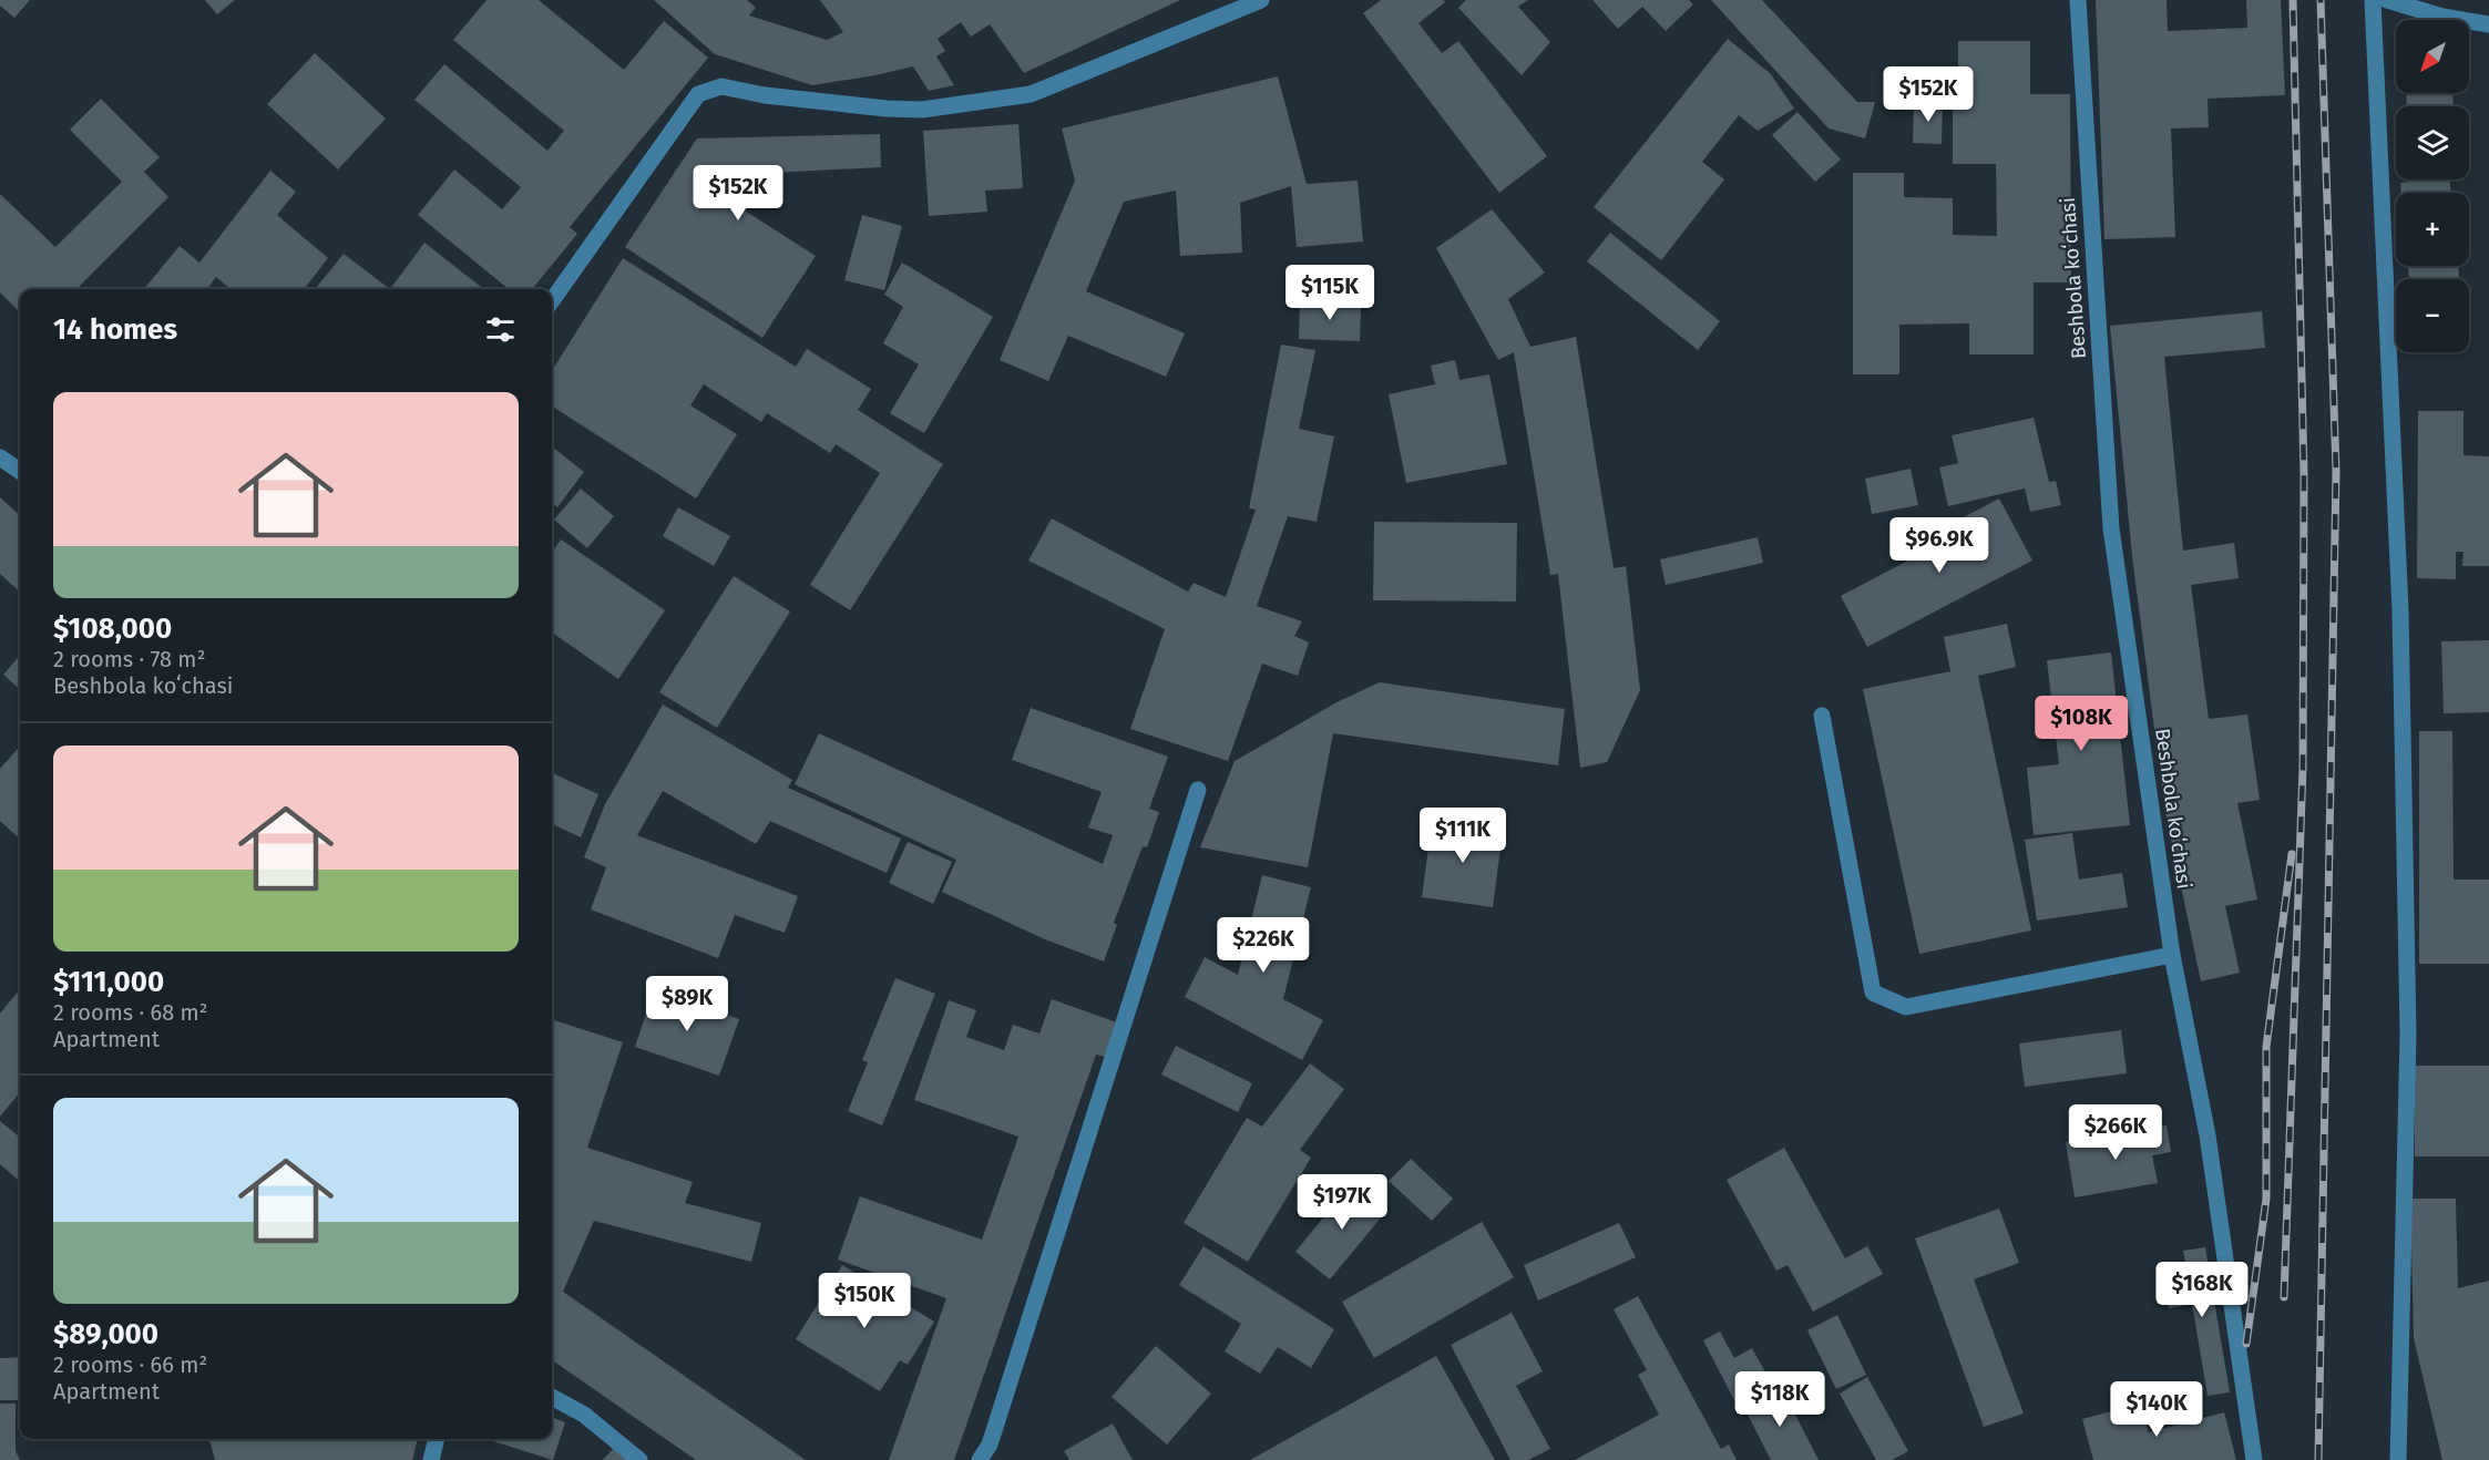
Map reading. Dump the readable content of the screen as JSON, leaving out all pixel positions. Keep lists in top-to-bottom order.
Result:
{
  "streets": {
    "street": ["Beshbola koʻchasi"]
  },
  "north": "bottom left",
  "page": {
    "map_buttons": ["+", "−"],
    "price": [
      "$152K",
      "$152K",
      "$115K",
      "$96.9K",
      "$108K",
      "$111K",
      "$226K",
      "$89K",
      "$266K",
      "$197K",
      "$168K",
      "$150K",
      "$118K",
      "$140K"
    ],
    "heading": "14 homes",
    "list": [
      {
        "name": "$108,000",
        "note": "2 rooms · 78 m² · Beshbola koʻchasi"
      },
      {
        "name": "$111,000",
        "note": "2 rooms · 68 m² · Apartment"
      },
      {
        "name": "$89,000",
        "note": "2 rooms · 66 m² · Apartment"
      }
    ]
  }
}
